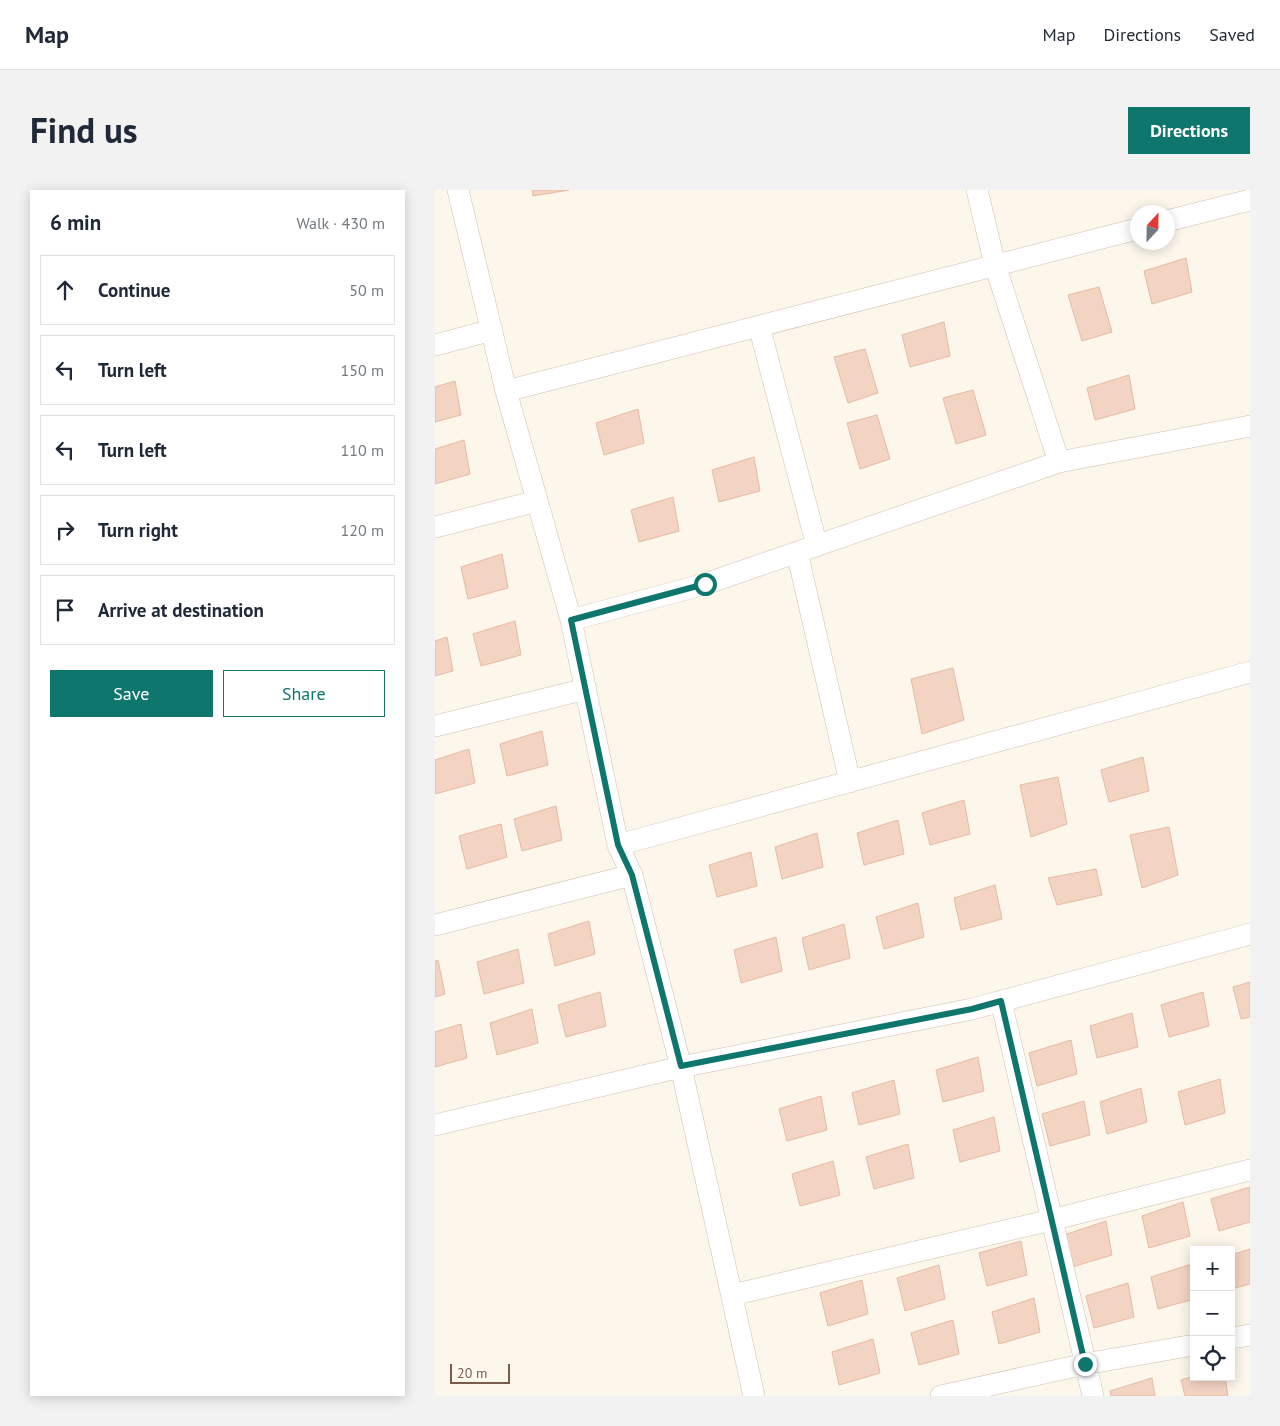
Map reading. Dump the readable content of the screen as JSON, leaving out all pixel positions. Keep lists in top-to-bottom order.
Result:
{
  "scale_bar": "20 m",
  "north": "top",
  "page": {
    "header": "Map",
    "nav": ["Map", "Directions", "Saved"],
    "title": "Find us",
    "buttons": [
      "Directions",
      ["Save", "Share"]
    ],
    "heading": ["6 min", "Walk · 430 m"],
    "list": [
      ["Continue", "50 m"],
      ["Turn left", "150 m"],
      ["Turn left", "110 m"],
      ["Turn right", "120 m"],
      "Arrive at destination"
    ],
    "map_buttons": ["+", "−"],
    "scale": "20 m"
  }
}
